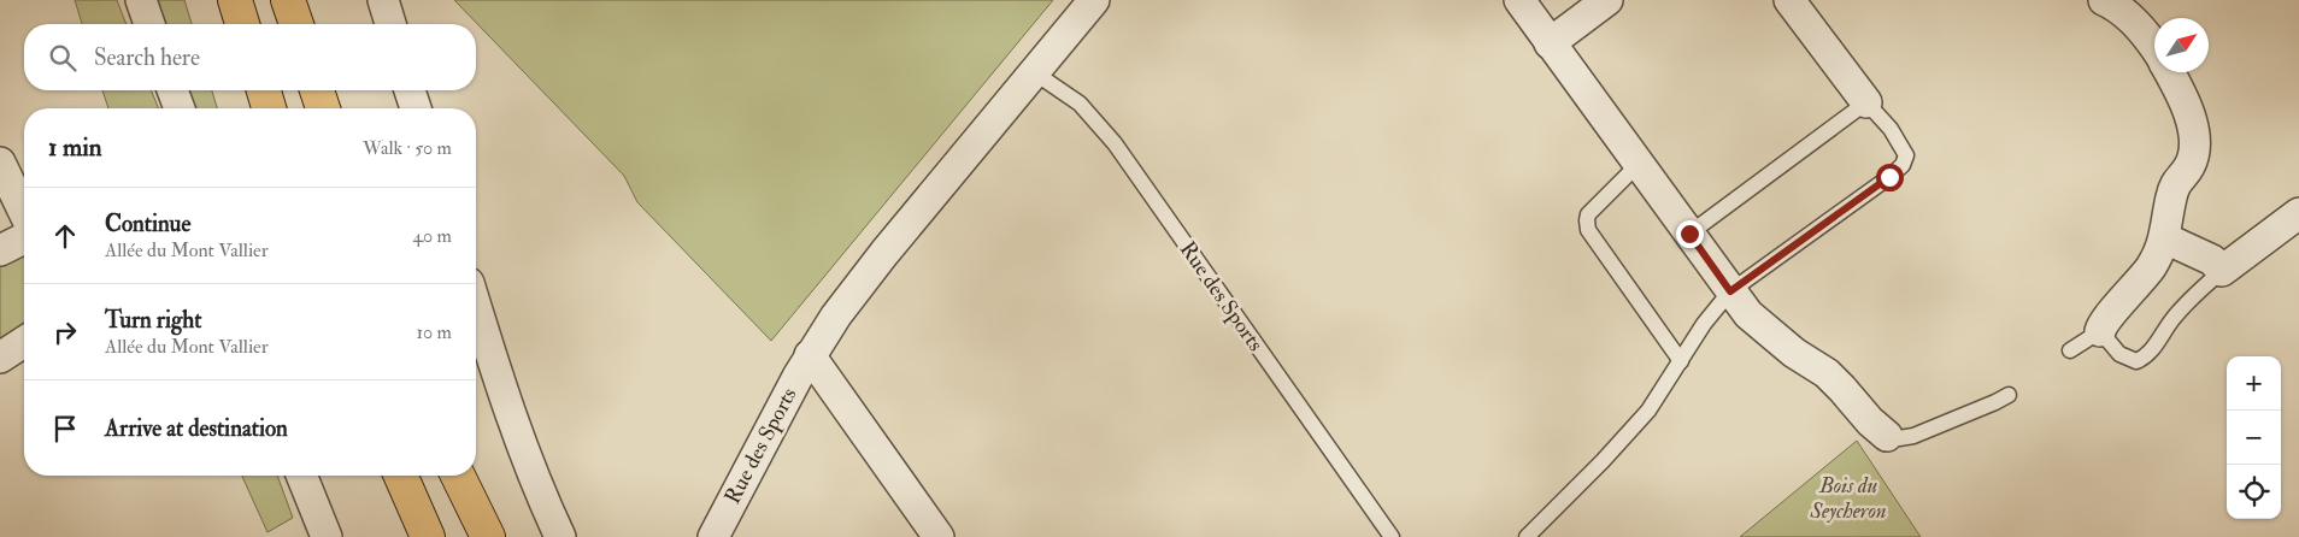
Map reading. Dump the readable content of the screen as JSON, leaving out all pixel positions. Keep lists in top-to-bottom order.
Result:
{
  "streets": {
    "street": ["Rue des Sports"]
  },
  "parks": ["Bois du Seycheron"],
  "north": "top right",
  "page": {
    "search": "Search here",
    "heading": ["1 min", "Walk · 50 m"],
    "list": [
      ["Continue", "Allée du Mont Vallier", "40 m"],
      ["Turn right", "Allée du Mont Vallier", "10 m"],
      "Arrive at destination"
    ],
    "map_buttons": ["+", "−"]
  }
}
